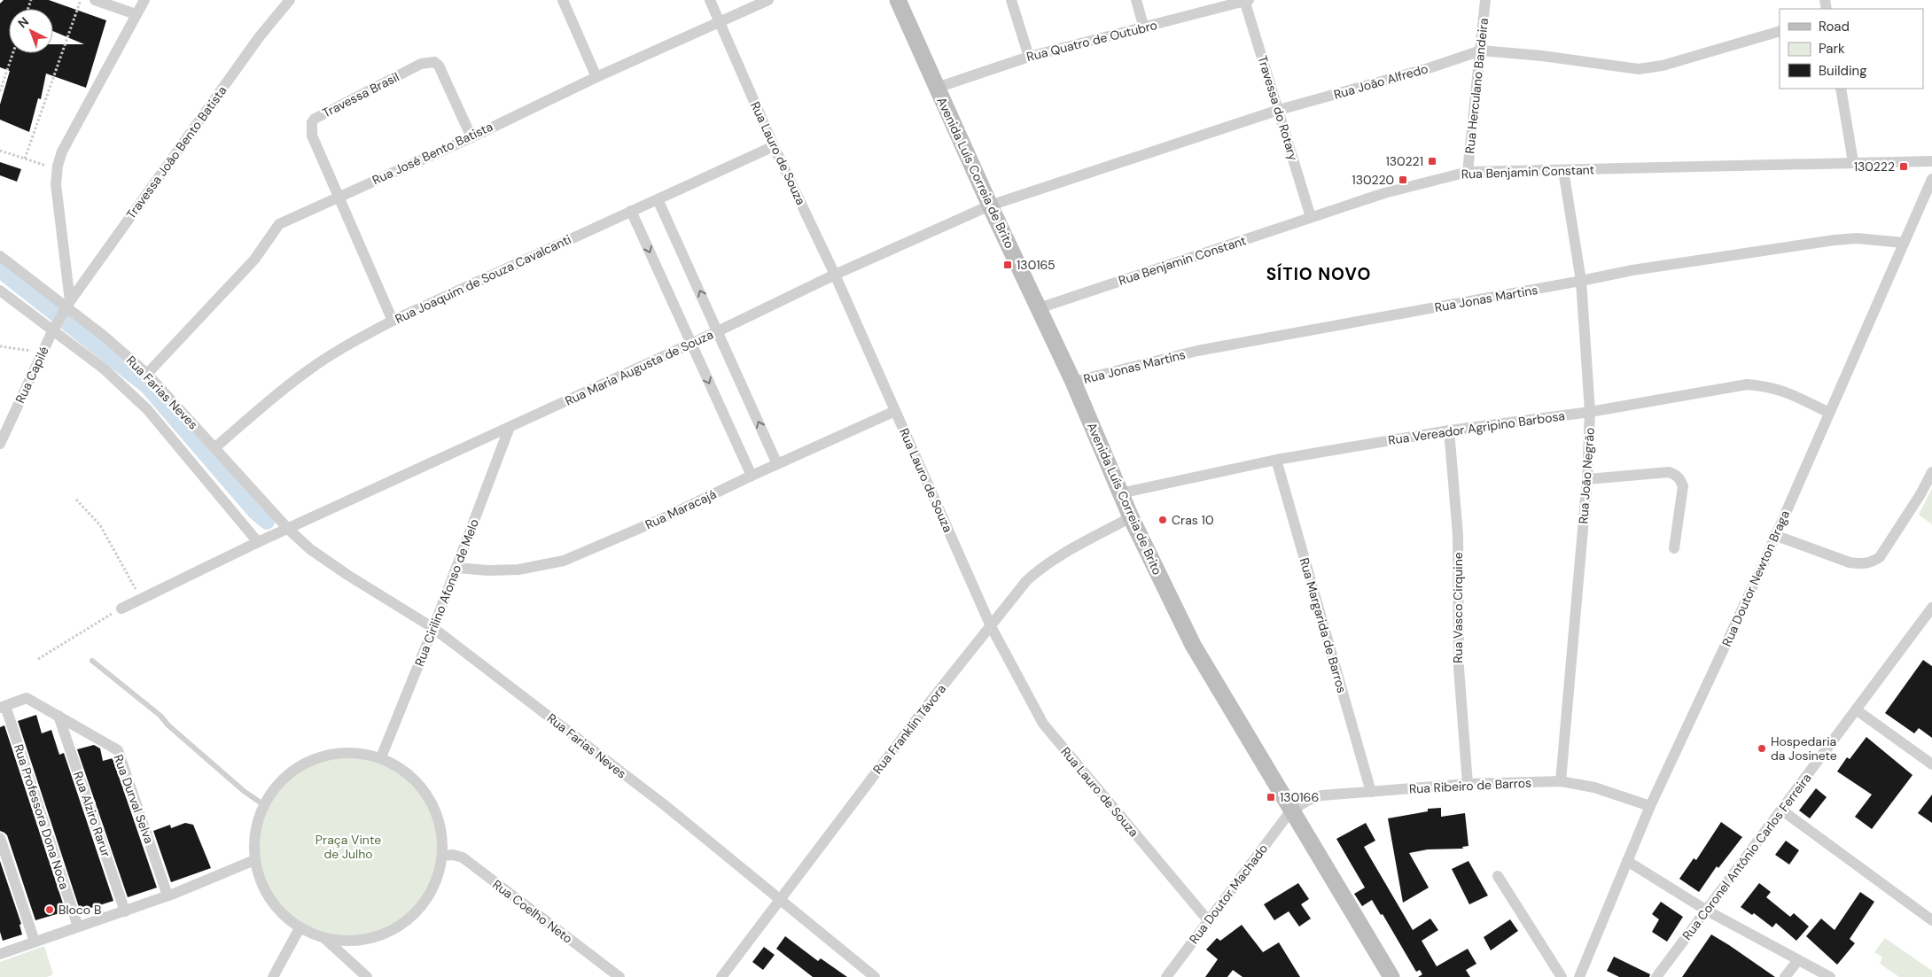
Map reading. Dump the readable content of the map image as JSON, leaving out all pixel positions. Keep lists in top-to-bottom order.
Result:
{
  "streets": {
    "main road": ["Avenida Luís Correia de Brito"],
    "street": [
      "Rua Quatro de Outubro",
      "Rua João Alfredo",
      "Rua Herculano Bandeira",
      "Travessa Brasil",
      "Travessa do Rotary",
      "Travessa João Bento Batista",
      "Rua José Bento Batista",
      "Rua Lauro de Souza",
      "Rua Benjamin Constant",
      "Rua Joaquim de Souza Cavalcanti",
      "Rua Jonas Martins",
      "Rua Maria Augusta de Souza",
      "Rua Capilé",
      "Rua Farias Neves",
      "Rua Vereador Agripino Barbosa",
      "Rua João Negrão",
      "Rua Maracajá",
      "Rua Doutor Newton Braga",
      "Rua Cirilino Afonso de Melo",
      "Rua Vasco Cirquine",
      "Rua Margarida de Barros",
      "Rua Franklin Távora",
      "Rua Ribeiro de Barros",
      "Rua Durval Selva",
      "Rua Alziro Rarur",
      "Rua Professora Dona Noca",
      "Rua Coronel Antônio Carlos Ferreira",
      "Rua Doutor Machado",
      "Rua Coelho Neto"
    ]
  },
  "crossings": [
    ["Rua Quatro de Outubro", "Travessa do Rotary"],
    ["Rua Quatro de Outubro", "Avenida Luís Correia de Brito"],
    ["Rua João Alfredo", "Rua Herculano Bandeira"],
    ["Rua João Alfredo", "Travessa do Rotary"],
    ["Rua João Alfredo", "Avenida Luís Correia de Brito"],
    ["Rua João Alfredo", "Rua Maria Augusta de Souza"],
    ["Rua Herculano Bandeira", "Rua Benjamin Constant"],
    ["Travessa Brasil", "Rua José Bento Batista"],
    ["Travessa Brasil", "Rua Joaquim de Souza Cavalcanti"],
    ["Travessa do Rotary", "Rua Benjamin Constant"],
    ["Travessa João Bento Batista", "Rua Capilé"],
    ["Travessa João Bento Batista", "Rua Farias Neves"],
    ["Rua José Bento Batista", "Rua Lauro de Souza"],
    ["Rua José Bento Batista", "Rua Farias Neves"],
    ["Rua Lauro de Souza", "Rua Joaquim de Souza Cavalcanti"],
    ["Rua Lauro de Souza", "Rua Maria Augusta de Souza"],
    ["Rua Lauro de Souza", "Rua Maracajá"],
    ["Rua Lauro de Souza", "Rua Franklin Távora"],
    ["Rua Lauro de Souza", "Rua Doutor Machado"],
    ["Rua Benjamin Constant", "Avenida Luís Correia de Brito"],
    ["Rua Benjamin Constant", "Rua João Negrão"],
    ["Avenida Luís Correia de Brito", "Rua Jonas Martins"],
    ["Avenida Luís Correia de Brito", "Rua Maria Augusta de Souza"],
    ["Avenida Luís Correia de Brito", "Rua Vereador Agripino Barbosa"],
    ["Avenida Luís Correia de Brito", "Rua Franklin Távora"],
    ["Avenida Luís Correia de Brito", "Rua Ribeiro de Barros"],
    ["Avenida Luís Correia de Brito", "Rua Doutor Machado"],
    ["Rua Joaquim de Souza Cavalcanti", "Rua Farias Neves"],
    ["Rua Jonas Martins", "Rua João Negrão"],
    ["Rua Jonas Martins", "Rua Doutor Newton Braga"],
    ["Rua Maria Augusta de Souza", "Rua Farias Neves"],
    ["Rua Maria Augusta de Souza", "Rua Cirilino Afonso de Melo"],
    ["Rua Capilé", "Rua Farias Neves"],
    ["Rua Farias Neves", "Rua Cirilino Afonso de Melo"],
    ["Rua Farias Neves", "Rua Franklin Távora"],
    ["Rua Vereador Agripino Barbosa", "Rua João Negrão"],
    ["Rua Vereador Agripino Barbosa", "Rua Doutor Newton Braga"],
    ["Rua Vereador Agripino Barbosa", "Rua Vasco Cirquine"],
    ["Rua Vereador Agripino Barbosa", "Rua Margarida de Barros"],
    ["Rua João Negrão", "Rua Ribeiro de Barros"],
    ["Rua Maracajá", "Rua Cirilino Afonso de Melo"],
    ["Rua Doutor Newton Braga", "Rua Ribeiro de Barros"],
    ["Rua Vasco Cirquine", "Rua Ribeiro de Barros"],
    ["Rua Margarida de Barros", "Rua Ribeiro de Barros"],
    ["Rua Ribeiro de Barros", "Rua Doutor Machado"],
    ["Rua Durval Selva", "Rua Alziro Rarur"],
    ["Rua Durval Selva", "Rua Professora Dona Noca"]
  ],
  "districts": ["SÍTIO NOVO"],
  "parks": ["Praça Vinte de Julho"],
  "places": {
    "transit": [
      "130221",
      "130222",
      "130220",
      "130165",
      "130166"
    ],
    "other": ["Cras 10", "Hospedaria da Josinete", "Bloco B"]
  },
  "legend": ["Road", "Park", "Building"],
  "north": "top left"
}
